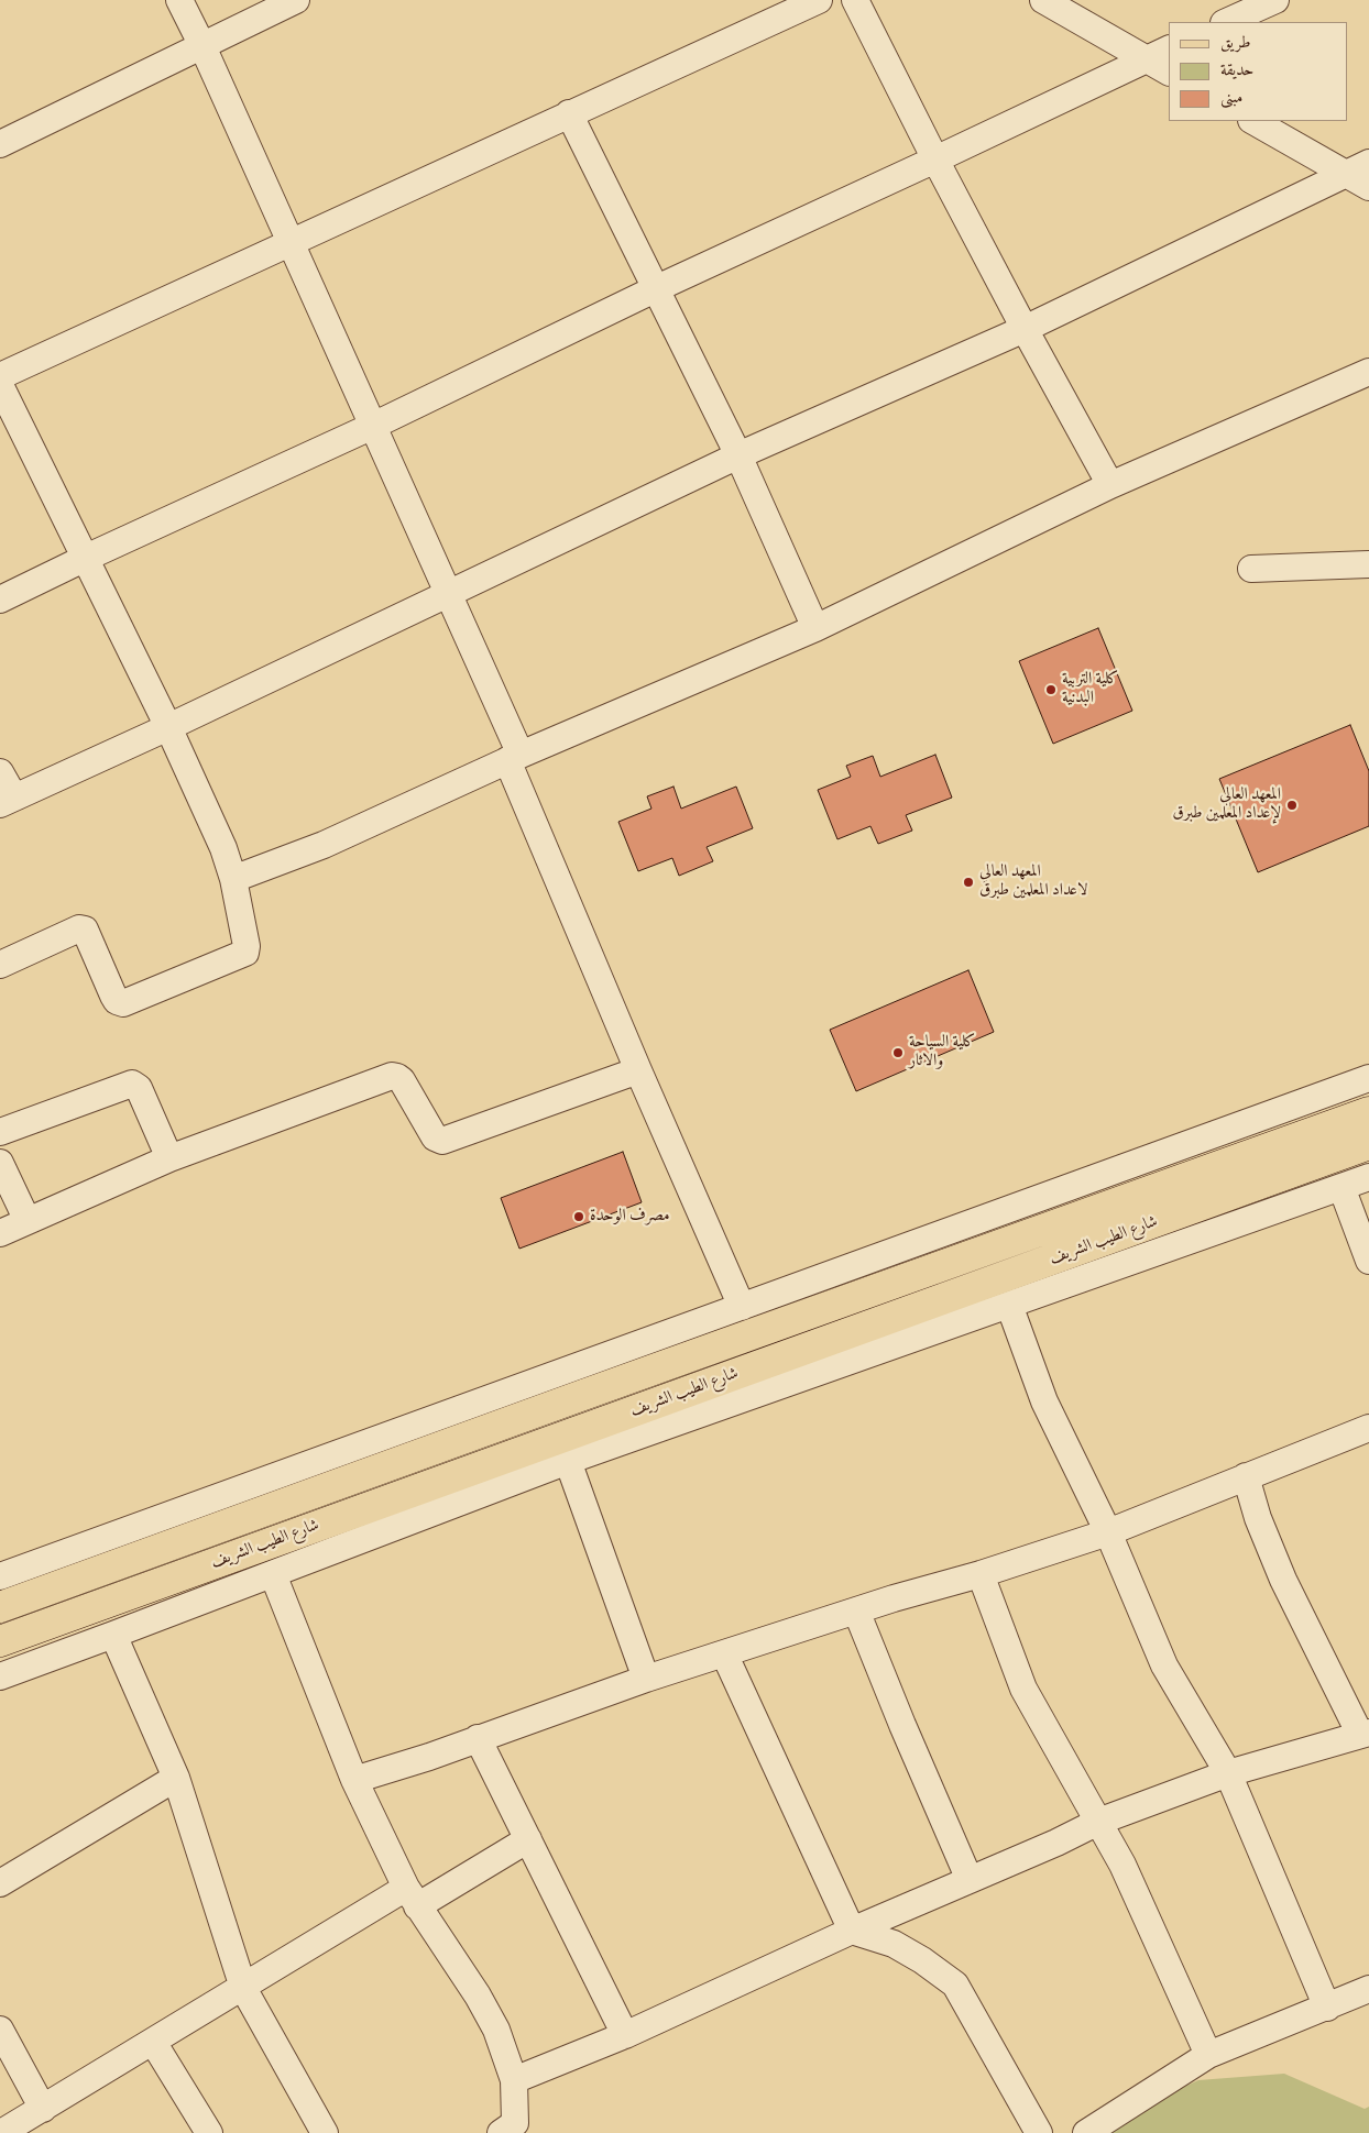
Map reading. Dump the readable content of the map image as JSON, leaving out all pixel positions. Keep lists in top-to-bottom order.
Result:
{
  "streets": {
    "main road": ["شارع الطيب الشريف"]
  },
  "places": [
    "كلية التربية البدنية",
    "المعهد العالي لإعداد المعلمين طبرق",
    "المعهد العالي لاعداد المعلمين طبرق",
    "كلية السياحة والاثار",
    "مصرف الوحدة"
  ],
  "legend": ["طريق", "حديقة", "مبنى"]
}
